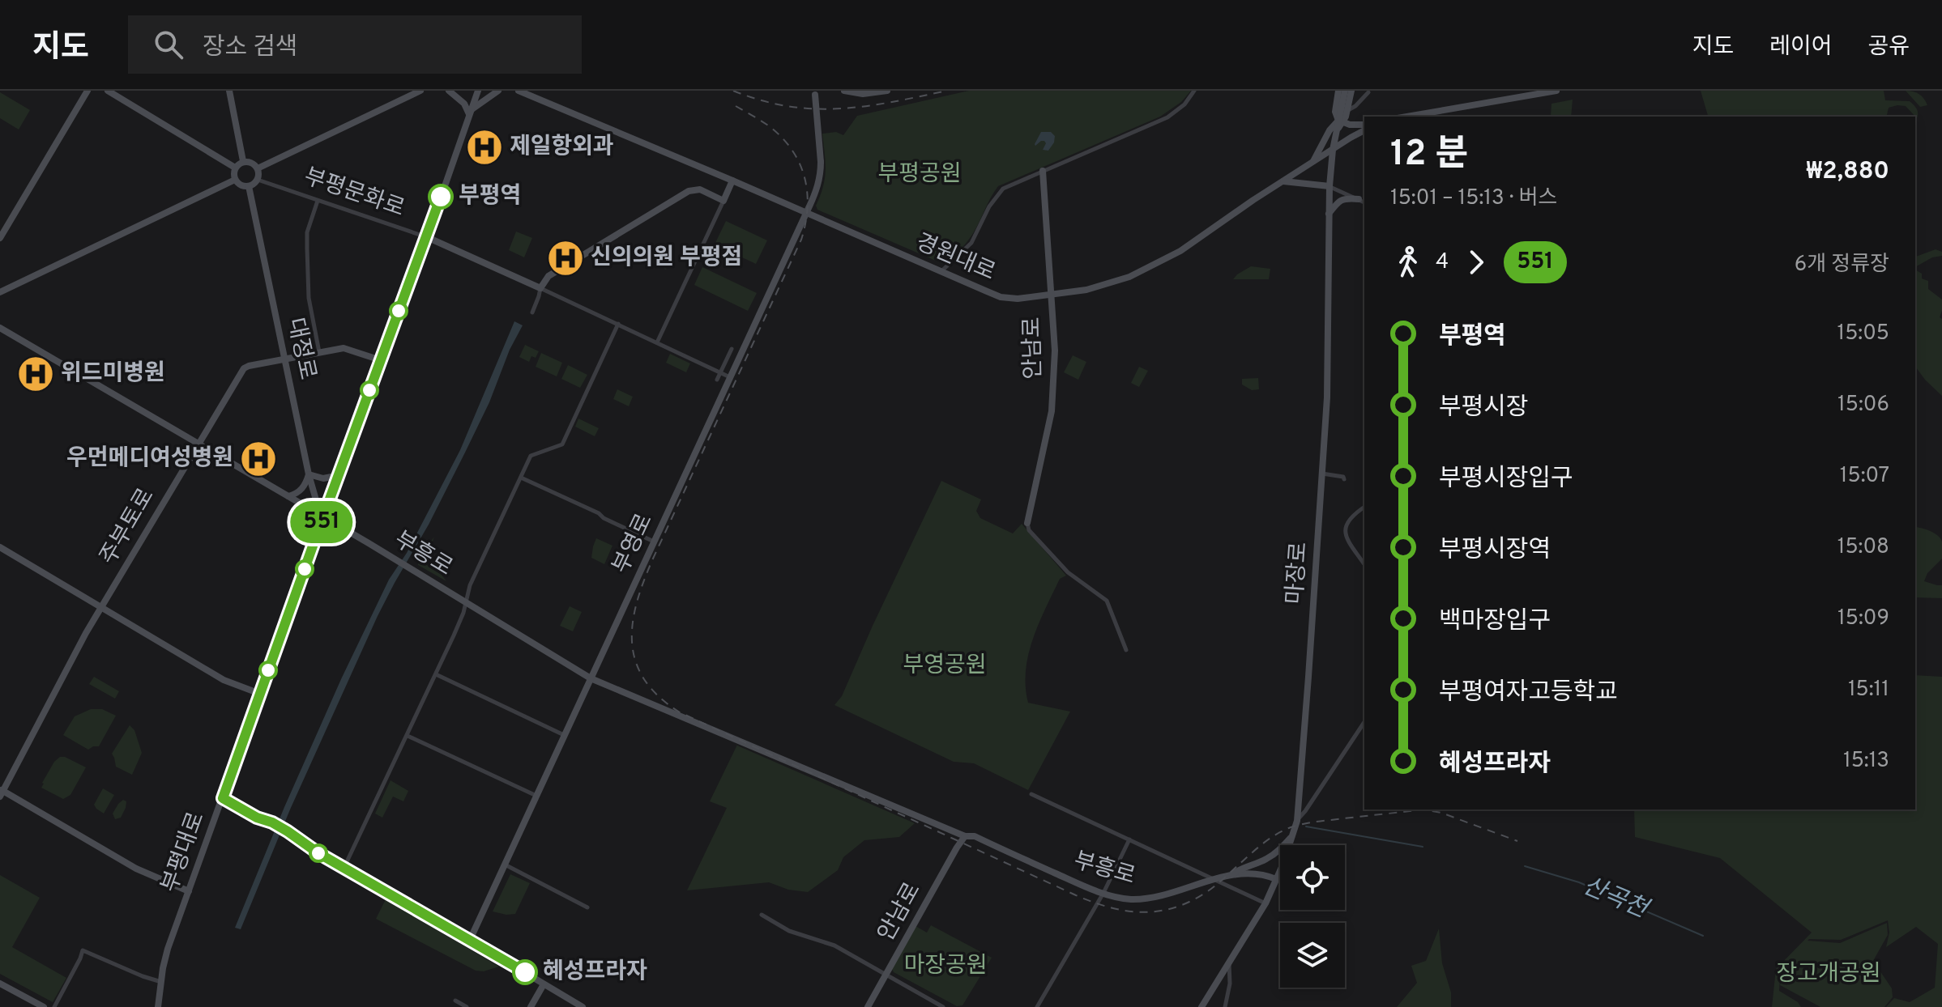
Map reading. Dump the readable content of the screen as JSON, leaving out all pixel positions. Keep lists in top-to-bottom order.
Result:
{
  "streets": {
    "main road": [
      "부평문화로",
      "경원대로",
      "안남로",
      "대정로",
      "주부토로",
      "부영로",
      "부흥로",
      "마장로",
      "부평대로"
    ]
  },
  "crossings": [
    ["부평문화로", "대정로"],
    ["부평문화로", "부평대로"],
    ["경원대로", "안남로"],
    ["경원대로", "부영로"],
    ["경원대로", "마장로"],
    ["안남로", "부흥로"],
    ["대정로", "주부토로"],
    ["대정로", "부흥로"],
    ["대정로", "부평대로"],
    ["주부토로", "부흥로"],
    ["주부토로", "부평대로"],
    ["부영로", "부흥로"],
    ["부흥로", "마장로"],
    ["부흥로", "부평대로"]
  ],
  "water": ["산곡천"],
  "parks": [
    "부평공원",
    "부영공원",
    "마장공원",
    "장고개공원"
  ],
  "places": {
    "hospital": [
      "제일항외과",
      "신의의원 부평점",
      "위드미병원",
      "우먼메디여성병원"
    ],
    "other": ["부평역", "혜성프라자"]
  },
  "lines": ["bus line 551"],
  "page": {
    "header": "지도",
    "search": "장소 검색",
    "nav": ["지도", "레이어", "공유"],
    "on_map": "551",
    "heading": ["12 분", "15:01 – 15:13 · 버스", "₩2,880"],
    "legs": ["4", "551", "6개 정류장"],
    "list": [
      {
        "name": "부평역",
        "value": "15:05"
      },
      {
        "name": "부평시장",
        "value": "15:06"
      },
      {
        "name": "부평시장입구",
        "value": "15:07"
      },
      {
        "name": "부평시장역",
        "value": "15:08"
      },
      {
        "name": "백마장입구",
        "value": "15:09"
      },
      {
        "name": "부평여자고등학교",
        "value": "15:11"
      },
      {
        "name": "혜성프라자",
        "value": "15:13"
      }
    ]
  }
}
